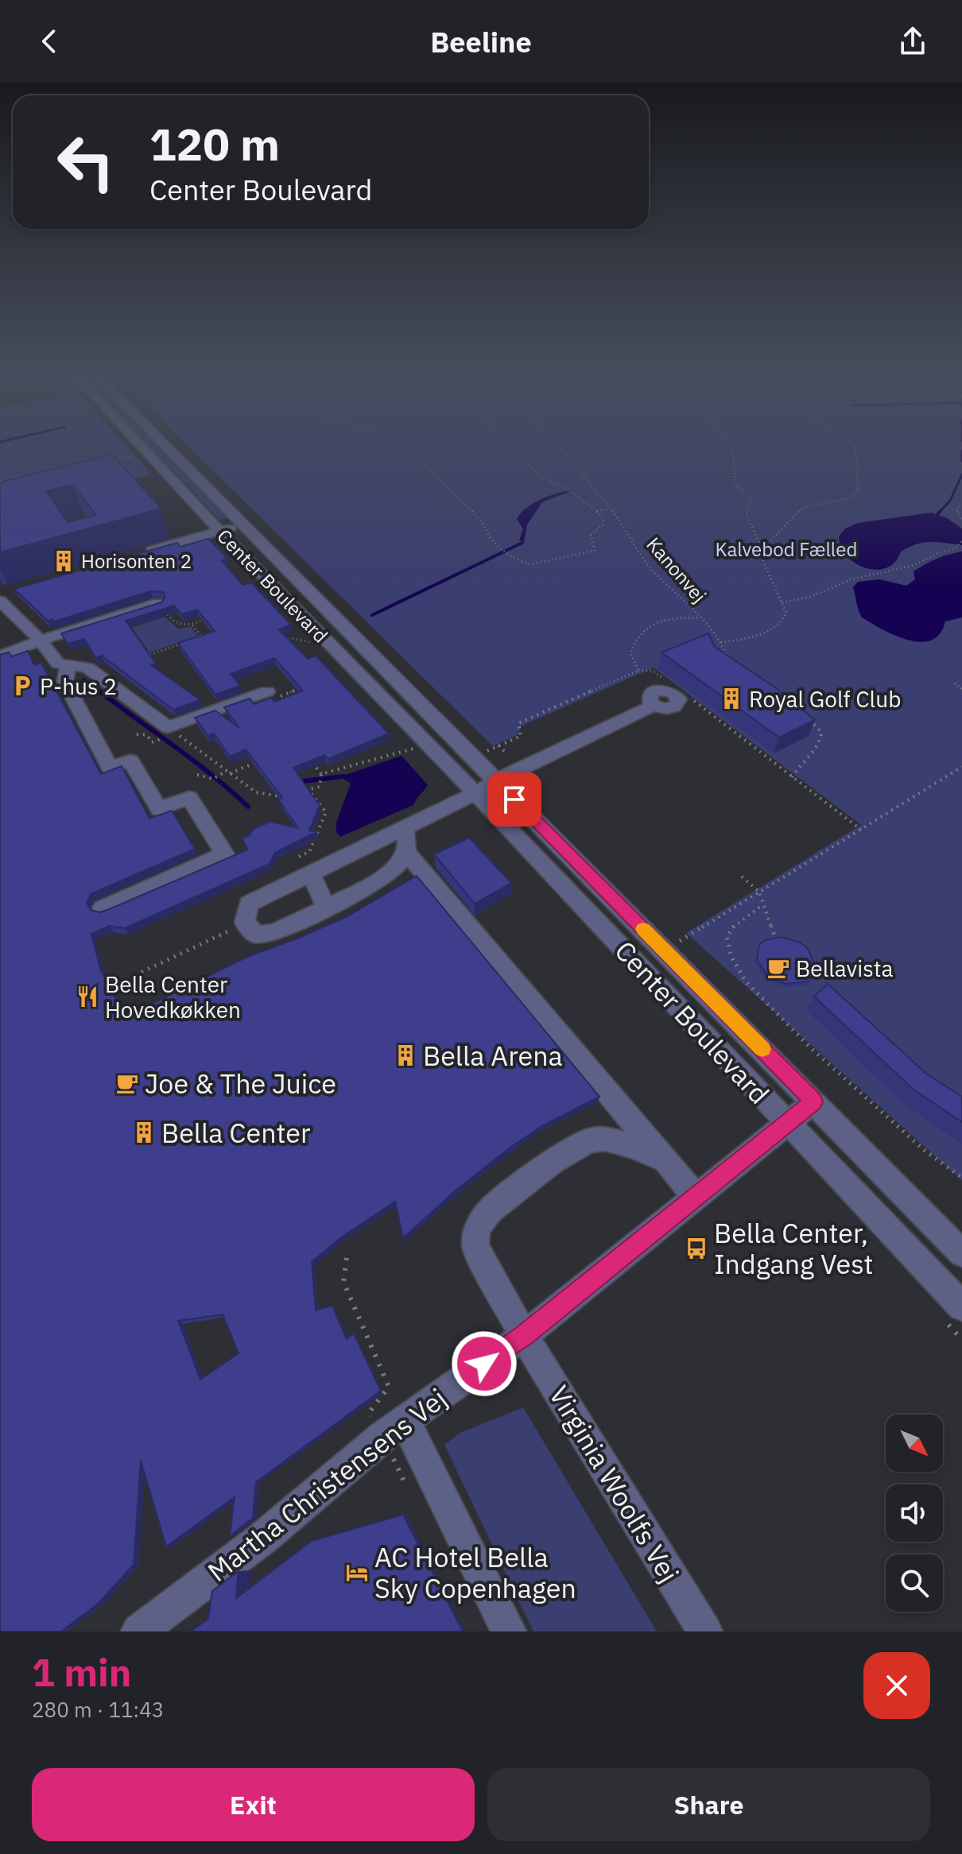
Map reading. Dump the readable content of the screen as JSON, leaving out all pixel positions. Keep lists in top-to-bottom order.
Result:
{
  "streets": {
    "street": ["Center Boulevard", "Virginia Woolfs Vej", "Martha Christensens Vej"],
    "path": ["Kanonvej"]
  },
  "crossings": [
    ["Center Boulevard", "Martha Christensens Vej"],
    ["Virginia Woolfs Vej", "Martha Christensens Vej"]
  ],
  "parks": ["Kalvebod Fælled"],
  "places": {
    "building": [
      "Horisonten 2",
      "Royal Golf Club",
      "Bella Arena",
      "Bella Center"
    ],
    "parking": ["P-hus 2"],
    "cafe": ["Bellavista", "Joe & The Juice"],
    "restaurant": ["Bella Center Hovedkøkken"],
    "bus stop": ["Bella Center, Indgang Vest"],
    "hotel": ["AC Hotel Bella Sky Copenhagen"]
  },
  "north": "bottom right",
  "page": {
    "header": "Beeline",
    "turn": ["120 m", "Center Boulevard"],
    "heading": ["1 min", "280 m · 11:43"],
    "buttons": ["Exit", "Share"]
  }
}
